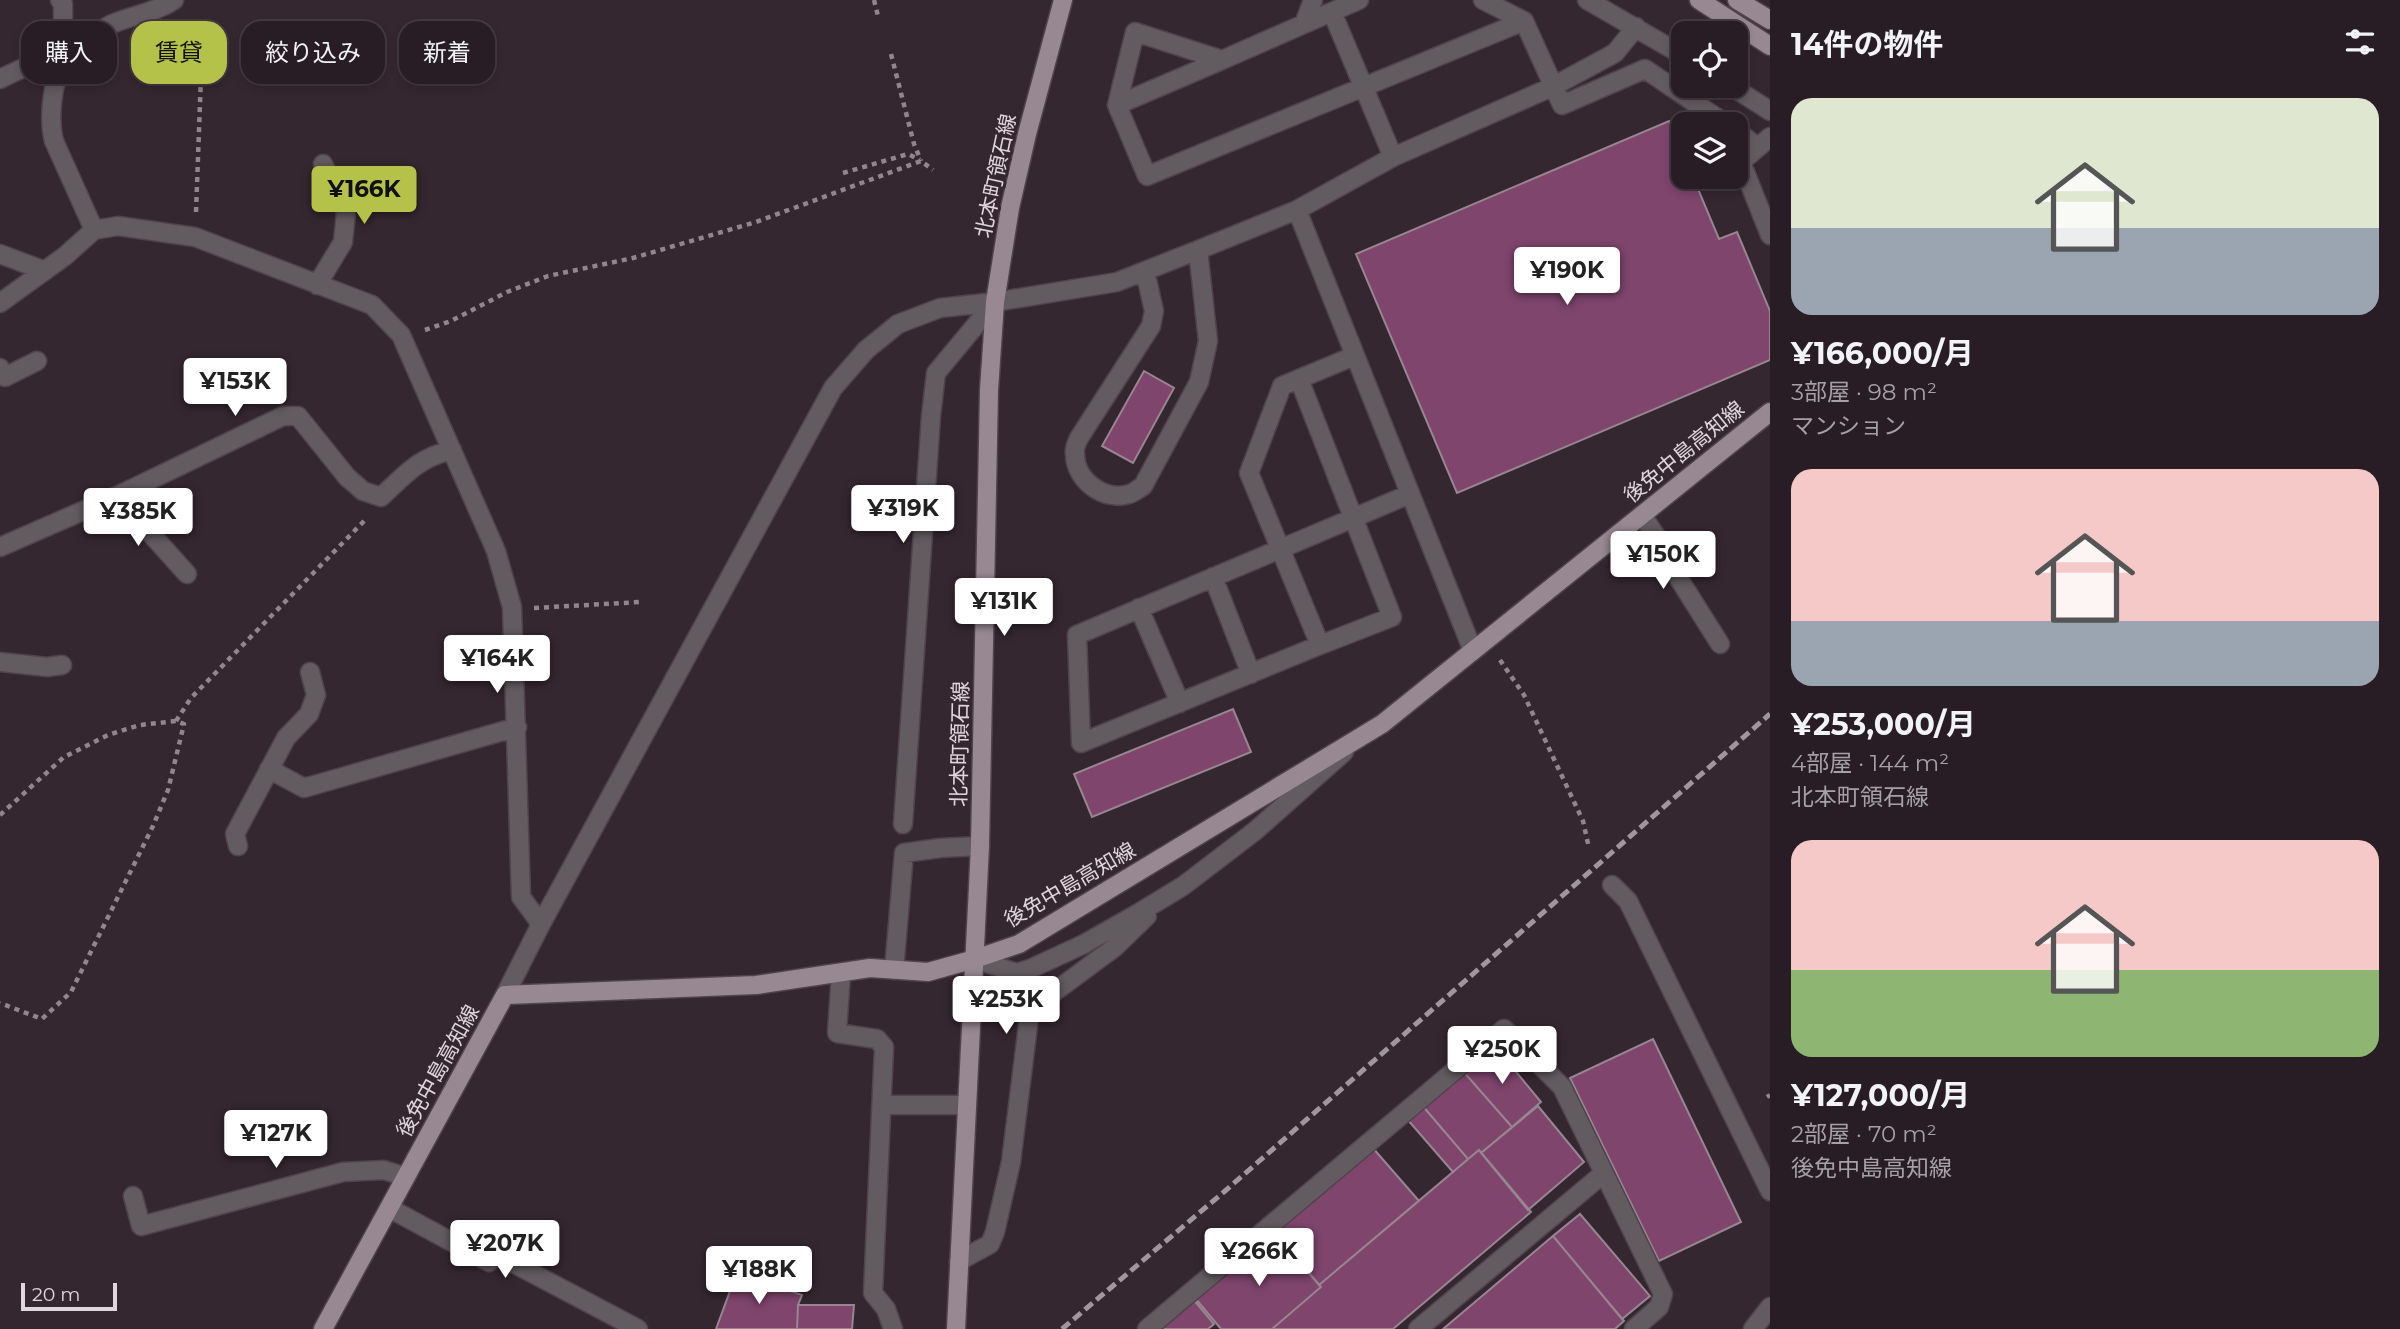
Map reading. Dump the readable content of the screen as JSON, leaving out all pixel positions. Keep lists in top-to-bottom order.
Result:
{
  "streets": {
    "main road": ["北本町領石線", "後免中島高知線"]
  },
  "crossings": [
    ["北本町領石線", "後免中島高知線"]
  ],
  "scale_bar": "20 m",
  "page": {
    "heading": "14件の物件",
    "chip": [
      "購入",
      "賃貸",
      "絞り込み",
      "新着"
    ],
    "list": [
      {
        "name": "¥166,000/月",
        "note": "3部屋 · 98 m² · マンション"
      },
      {
        "name": "¥253,000/月",
        "note": "4部屋 · 144 m² · 北本町領石線"
      },
      {
        "name": "¥127,000/月",
        "note": "2部屋 · 70 m² · 後免中島高知線"
      }
    ],
    "price": [
      "¥166K",
      "¥190K",
      "¥153K",
      "¥319K",
      "¥385K",
      "¥150K",
      "¥131K",
      "¥164K",
      "¥253K",
      "¥250K",
      "¥127K",
      "¥207K",
      "¥266K",
      "¥188K"
    ],
    "scale": "20 m"
  }
}
